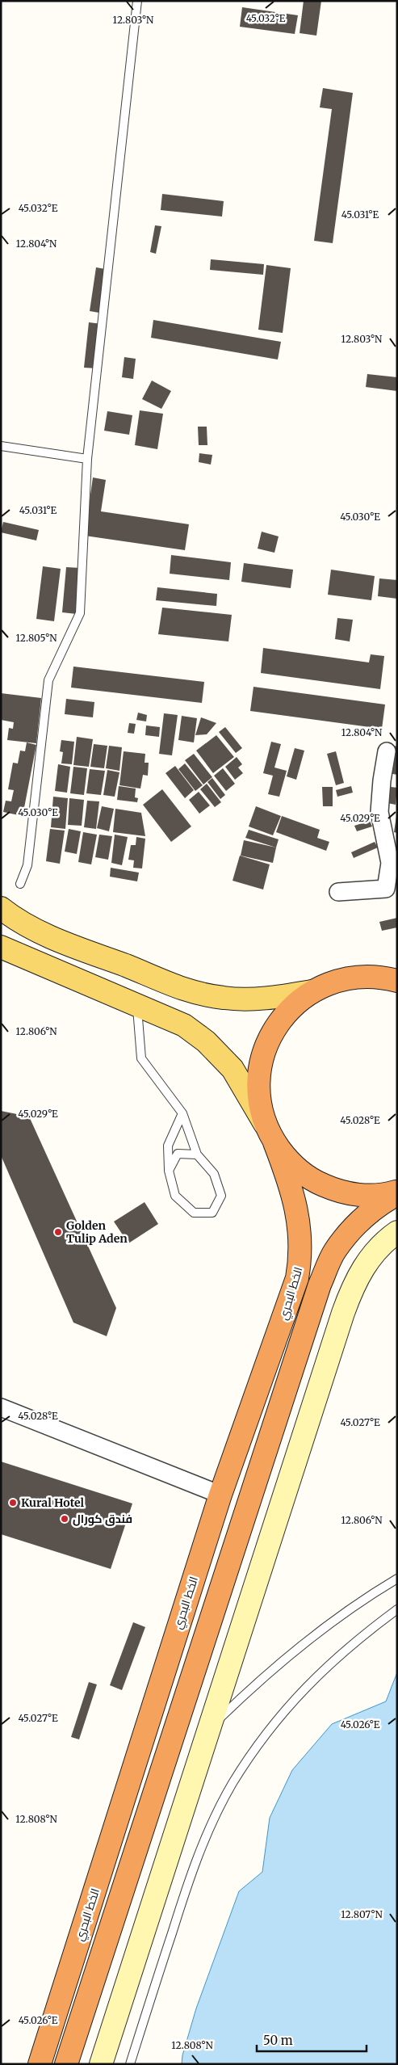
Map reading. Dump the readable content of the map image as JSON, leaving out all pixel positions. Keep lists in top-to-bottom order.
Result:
{
  "streets": {
    "highway": ["الخط البحري"]
  },
  "places": ["Golden Tulip Aden", "Kural Hotel", "فندق كورال"],
  "scale_bar": "50 m",
  "coordinates": [
    "45.032°E",
    "12.803°N",
    "45.031°E",
    "12.804°N",
    "45.030°E",
    "12.805°N",
    "45.029°E",
    "12.806°N",
    "45.028°E",
    "45.027°E",
    "45.026°E",
    "12.808°N",
    "12.807°N"
  ]
}
